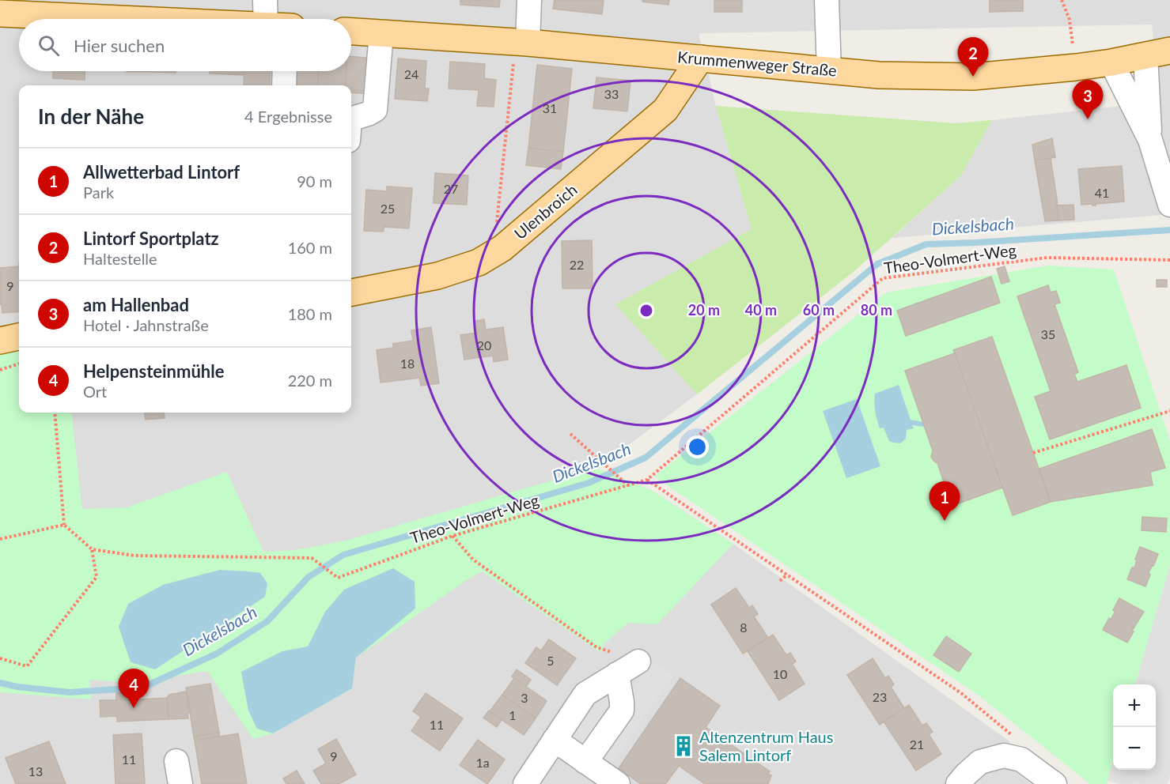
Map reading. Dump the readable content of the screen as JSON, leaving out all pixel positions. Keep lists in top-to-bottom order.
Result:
{
  "streets": {
    "main road": ["Krummenweger Straße", "Ulenbroich"],
    "path": ["Theo-Volmert-Weg"]
  },
  "crossings": [
    ["Krummenweger Straße", "Ulenbroich"]
  ],
  "water": ["Dickelsbach"],
  "places": {
    "building": ["Altenzentrum Haus Salem Lintorf"]
  },
  "house_numbers": [
    "24",
    "33",
    "31",
    "27",
    "41",
    "25",
    "22",
    "9",
    "35",
    "20",
    "18",
    "8",
    "5",
    "10",
    "23",
    "3",
    "1",
    "11",
    "21",
    "9",
    "11",
    "1a",
    "13"
  ],
  "page": {
    "search": "Hier suchen",
    "pins": [
      "2",
      "3",
      "1",
      "4"
    ],
    "heading": ["In der Nähe", "4 Ergebnisse"],
    "list": [
      {
        "mark": "1",
        "name": "Allwetterbad Lintorf",
        "note": "Park",
        "value": "90 m"
      },
      {
        "mark": "2",
        "name": "Lintorf Sportplatz",
        "note": "Haltestelle",
        "value": "160 m"
      },
      {
        "mark": "3",
        "name": "am Hallenbad",
        "note": "Hotel · Jahnstraße",
        "value": "180 m"
      },
      {
        "mark": "4",
        "name": "Helpensteinmühle",
        "note": "Ort",
        "value": "220 m"
      }
    ],
    "map_buttons": ["+", "−"]
  },
  "rings": [
    "20 m",
    "40 m",
    "60 m",
    "80 m"
  ]
}
